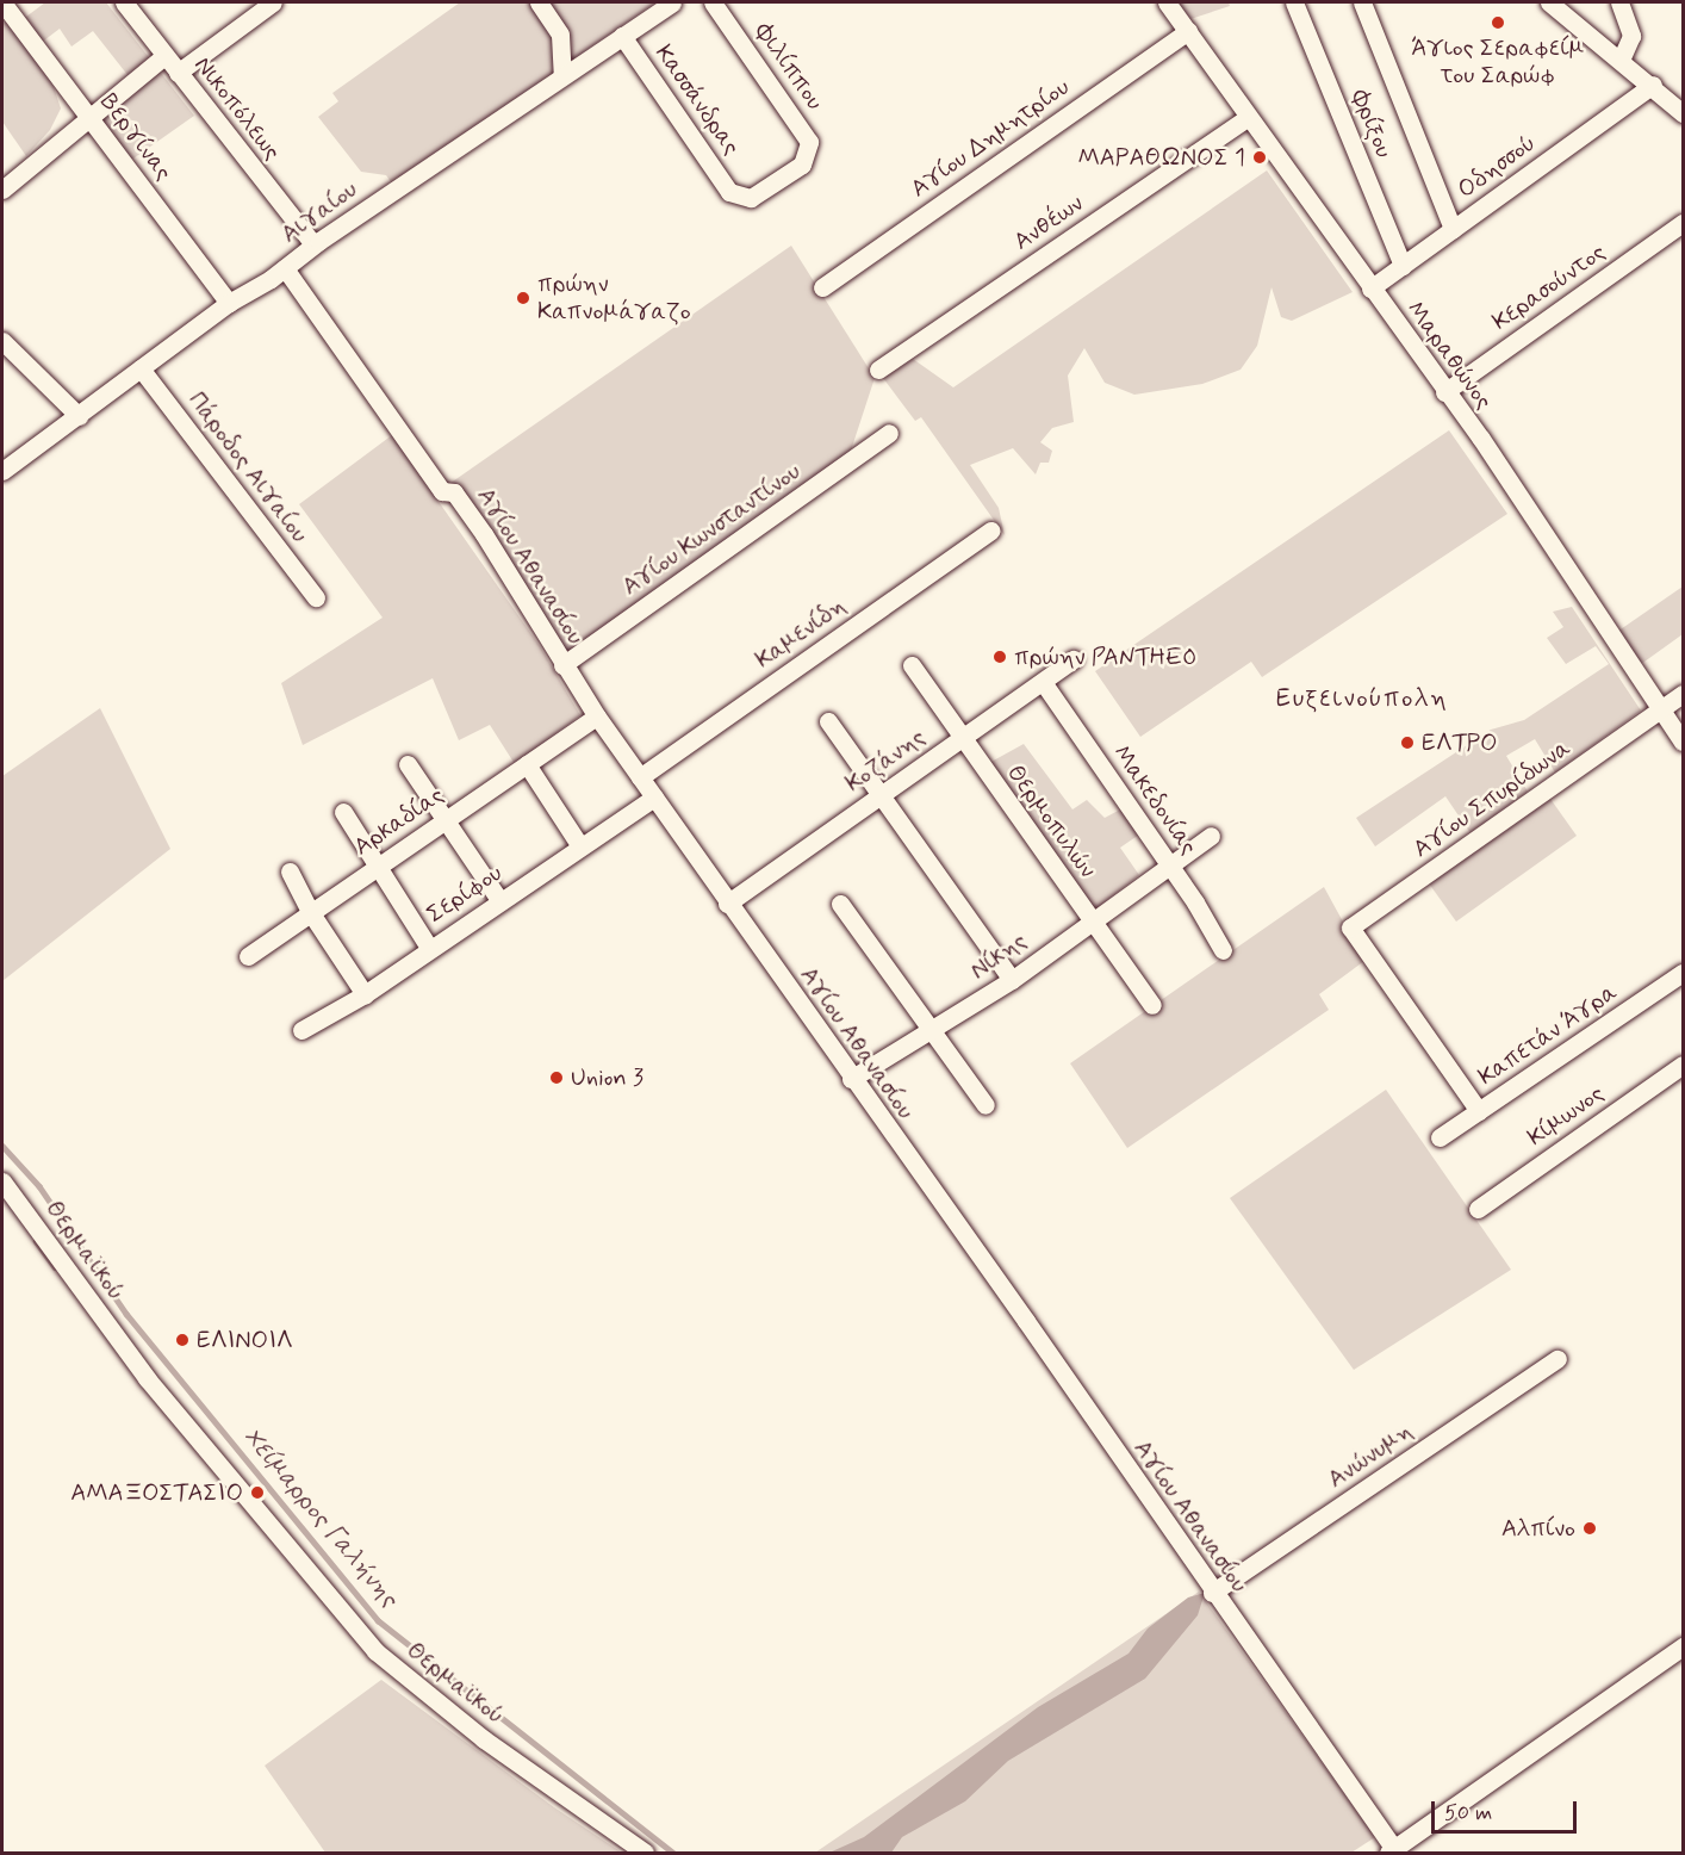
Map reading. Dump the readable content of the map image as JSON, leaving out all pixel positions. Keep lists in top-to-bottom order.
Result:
{
  "streets": {
    "street": [
      "Φιλίππου",
      "Κασσάνδρας",
      "Νικοπόλεως",
      "Φρίξου",
      "Βεργίνας",
      "Αγίου Δημητρίου",
      "Οδησσού",
      "Αιγαίου",
      "Ανθέων",
      "Κερασούντος",
      "Μαραθώνος",
      "Πάροδος Αιγαίου",
      "Αγίου Κωνσταντίνου",
      "Αγίου Αθανασίου",
      "Καμενίδη",
      "Κοζάνης",
      "Αγίου Σπυρίδωνα",
      "Μακεδονίας",
      "Αρκαδίας",
      "Θερμοπυλών",
      "Σερίφου",
      "Νίκης",
      "Καπετάν Άγρα",
      "Κίμωνος",
      "Θερμαϊκού",
      "Ανώνυμη"
    ]
  },
  "crossings": [
    ["Φιλίππου", "Κασσάνδρας"],
    ["Κασσάνδρας", "Αιγαίου"],
    ["Νικοπόλεως", "Αιγαίου"],
    ["Φρίξου", "Οδησσού"],
    ["Βεργίνας", "Αιγαίου"],
    ["Αγίου Δημητρίου", "Μαραθώνος"],
    ["Οδησσού", "Μαραθώνος"],
    ["Αιγαίου", "Πάροδος Αιγαίου"],
    ["Αιγαίου", "Αγίου Αθανασίου"],
    ["Ανθέων", "Μαραθώνος"],
    ["Κερασούντος", "Μαραθώνος"],
    ["Μαραθώνος", "Αγίου Σπυρίδωνα"],
    ["Αγίου Κωνσταντίνου", "Αγίου Αθανασίου"],
    ["Αγίου Αθανασίου", "Καμενίδη"],
    ["Αγίου Αθανασίου", "Κοζάνης"],
    ["Αγίου Αθανασίου", "Αρκαδίας"],
    ["Αγίου Αθανασίου", "Σερίφου"],
    ["Αγίου Αθανασίου", "Νίκης"],
    ["Αγίου Αθανασίου", "Ανώνυμη"],
    ["Κοζάνης", "Μακεδονίας"],
    ["Κοζάνης", "Θερμοπυλών"],
    ["Αγίου Σπυρίδωνα", "Καπετάν Άγρα"],
    ["Μακεδονίας", "Νίκης"],
    ["Θερμοπυλών", "Νίκης"]
  ],
  "districts": ["Ευξεινούπολη"],
  "water": ["Χείμαρρος Γαλήνης"],
  "places": [
    "Άγιος Σεραφείμ του Σαρώφ",
    "ΜΑΡΑΘΩΝΟΣ 1",
    "πρώην Καπνομάγαζο",
    "πρώην PANTHEO",
    "ΕΛΤΡΟ",
    "Union 3",
    "ΕΛΙΝΟΙΛ",
    "ΑΜΑΞΟΣΤΑΣΙΟ",
    "Αλπίνο"
  ],
  "scale_bar": "50 m"
}
